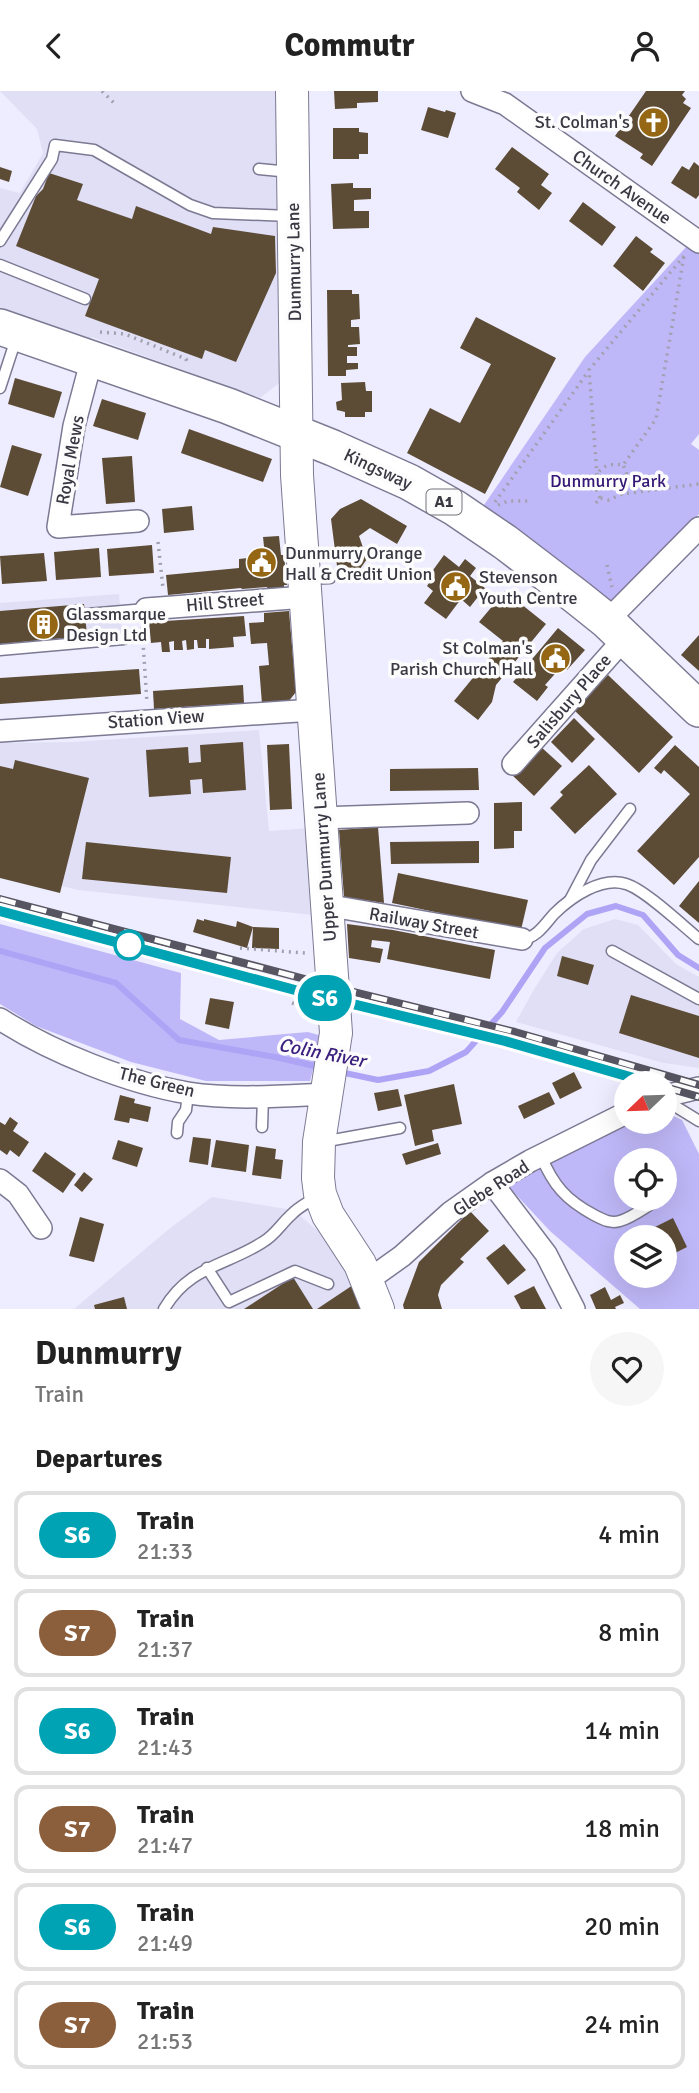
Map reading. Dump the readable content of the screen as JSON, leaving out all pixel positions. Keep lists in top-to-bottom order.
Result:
{
  "streets": {
    "main road": ["Kingsway", "A1"],
    "street": [
      "Church Avenue",
      "Dunmurry Lane",
      "Royal Mews",
      "Hill Street",
      "Salisbury Place",
      "Station View",
      "Upper Dunmurry Lane",
      "Railway Street",
      "The Green",
      "Glebe Road"
    ]
  },
  "crossings": [
    ["Dunmurry Lane", "Kingsway"],
    ["Dunmurry Lane", "Upper Dunmurry Lane"],
    ["Royal Mews", "Kingsway"],
    ["Kingsway", "Salisbury Place"],
    ["Kingsway", "Upper Dunmurry Lane"],
    ["Hill Street", "Upper Dunmurry Lane"],
    ["Station View", "Upper Dunmurry Lane"],
    ["Upper Dunmurry Lane", "Railway Street"],
    ["Upper Dunmurry Lane", "The Green"],
    ["Upper Dunmurry Lane", "Glebe Road"]
  ],
  "water": ["Colin River"],
  "parks": ["Dunmurry Park"],
  "places": {
    "church": ["St. Colman's"],
    "public building": ["Dunmurry Orange Hall & Credit Union", "Stevenson Youth Centre", "St Colman's Parish Church Hall"],
    "building": ["Glassmarque Design Ltd"]
  },
  "north": "bottom left",
  "page": {
    "header": "Commutr",
    "on_map": "S6",
    "heading": [
      ["Dunmurry", "Train"],
      "Departures"
    ],
    "list": [
      {
        "mark": "S6",
        "name": "Train",
        "note": "21:33",
        "value": "4 min"
      },
      {
        "mark": "S7",
        "name": "Train",
        "note": "21:37",
        "value": "8 min"
      },
      {
        "mark": "S6",
        "name": "Train",
        "note": "21:43",
        "value": "14 min"
      },
      {
        "mark": "S7",
        "name": "Train",
        "note": "21:47",
        "value": "18 min"
      },
      {
        "mark": "S6",
        "name": "Train",
        "note": "21:49",
        "value": "20 min"
      },
      {
        "mark": "S7",
        "name": "Train",
        "note": "21:53",
        "value": "24 min"
      }
    ]
  }
}
